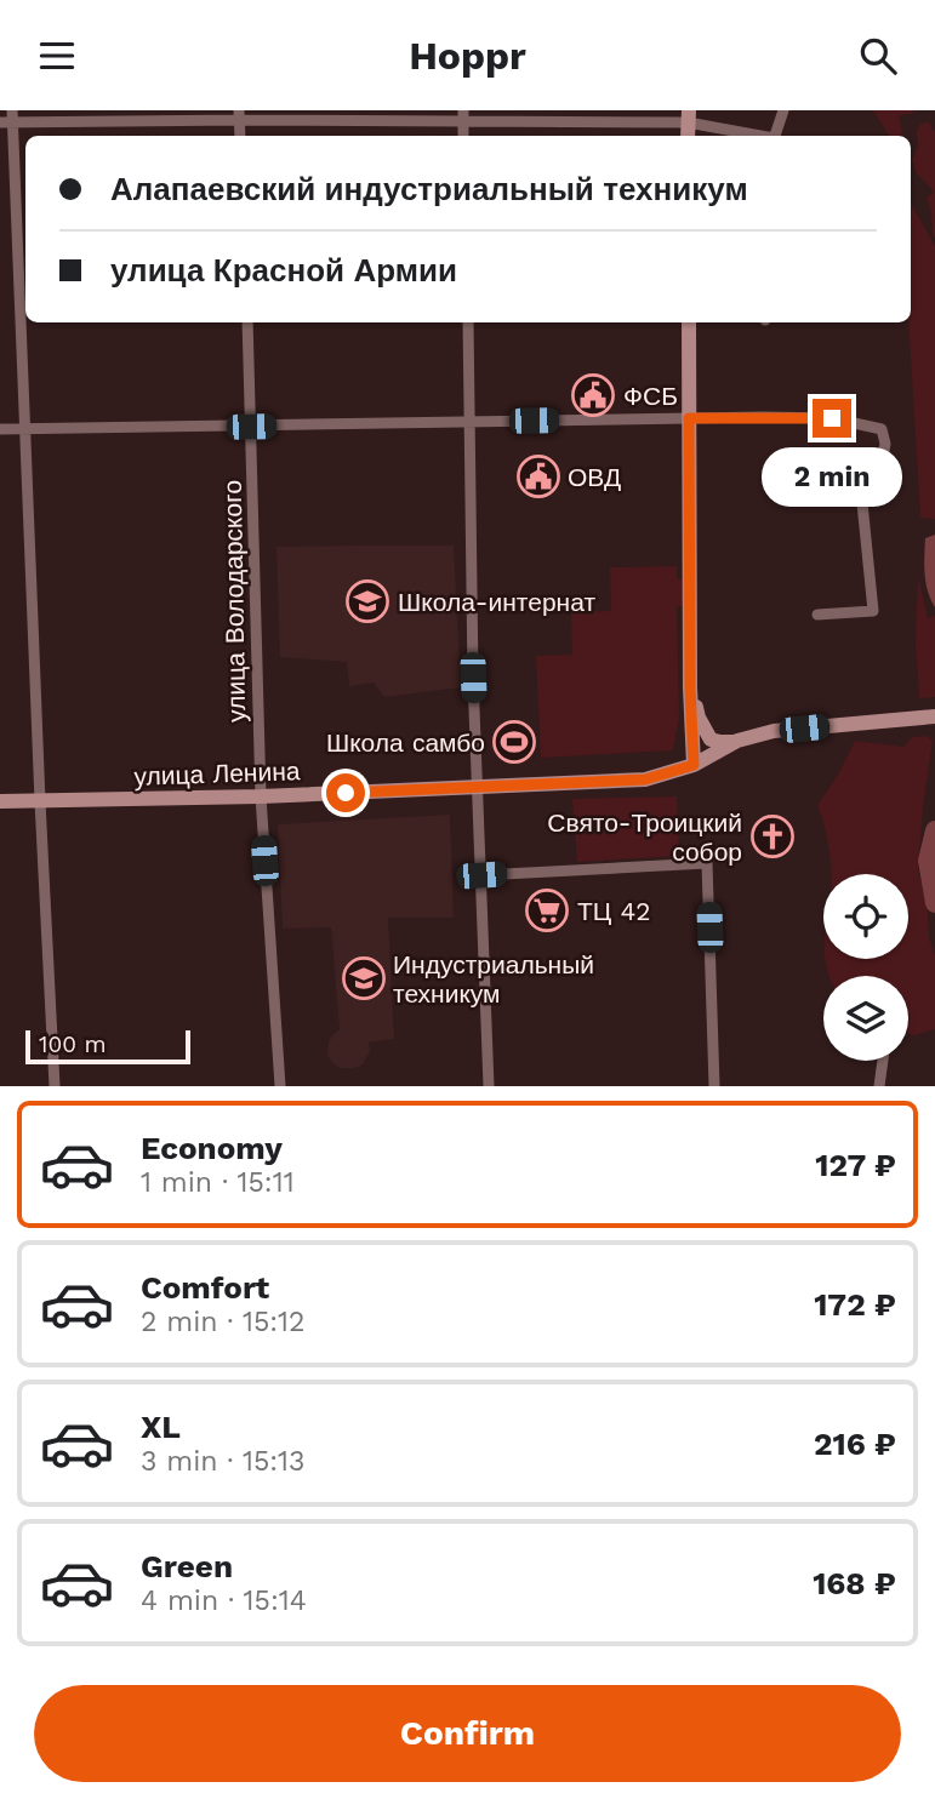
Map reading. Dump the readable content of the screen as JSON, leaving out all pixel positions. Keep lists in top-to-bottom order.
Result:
{
  "streets": {
    "main road": ["улица Ленина"],
    "street": ["улица Володарского"]
  },
  "crossings": [
    ["улица Володарского", "улица Ленина"]
  ],
  "places": {
    "public building": ["ФСБ", "ОВД"],
    "school or university": ["Школа-интернат", "Индустриальный техникум"],
    "sports": ["Школа самбо"],
    "church": ["Свято-Троицкий собор"],
    "supermarket": ["ТЦ 42"]
  },
  "scale_bar": "100 m",
  "page": {
    "header": "Hoppr",
    "banner": ["Алапаевский индустриальный техникум", "улица Красной Армии"],
    "bubble": "2 min",
    "scale": "100 m",
    "list": [
      {
        "name": "Economy",
        "note": "1 min · 15:11",
        "value": "127 ₽"
      },
      {
        "name": "Comfort",
        "note": "2 min · 15:12",
        "value": "172 ₽"
      },
      {
        "name": "XL",
        "note": "3 min · 15:13",
        "value": "216 ₽"
      },
      {
        "name": "Green",
        "note": "4 min · 15:14",
        "value": "168 ₽"
      }
    ],
    "buttons": "Confirm"
  }
}
